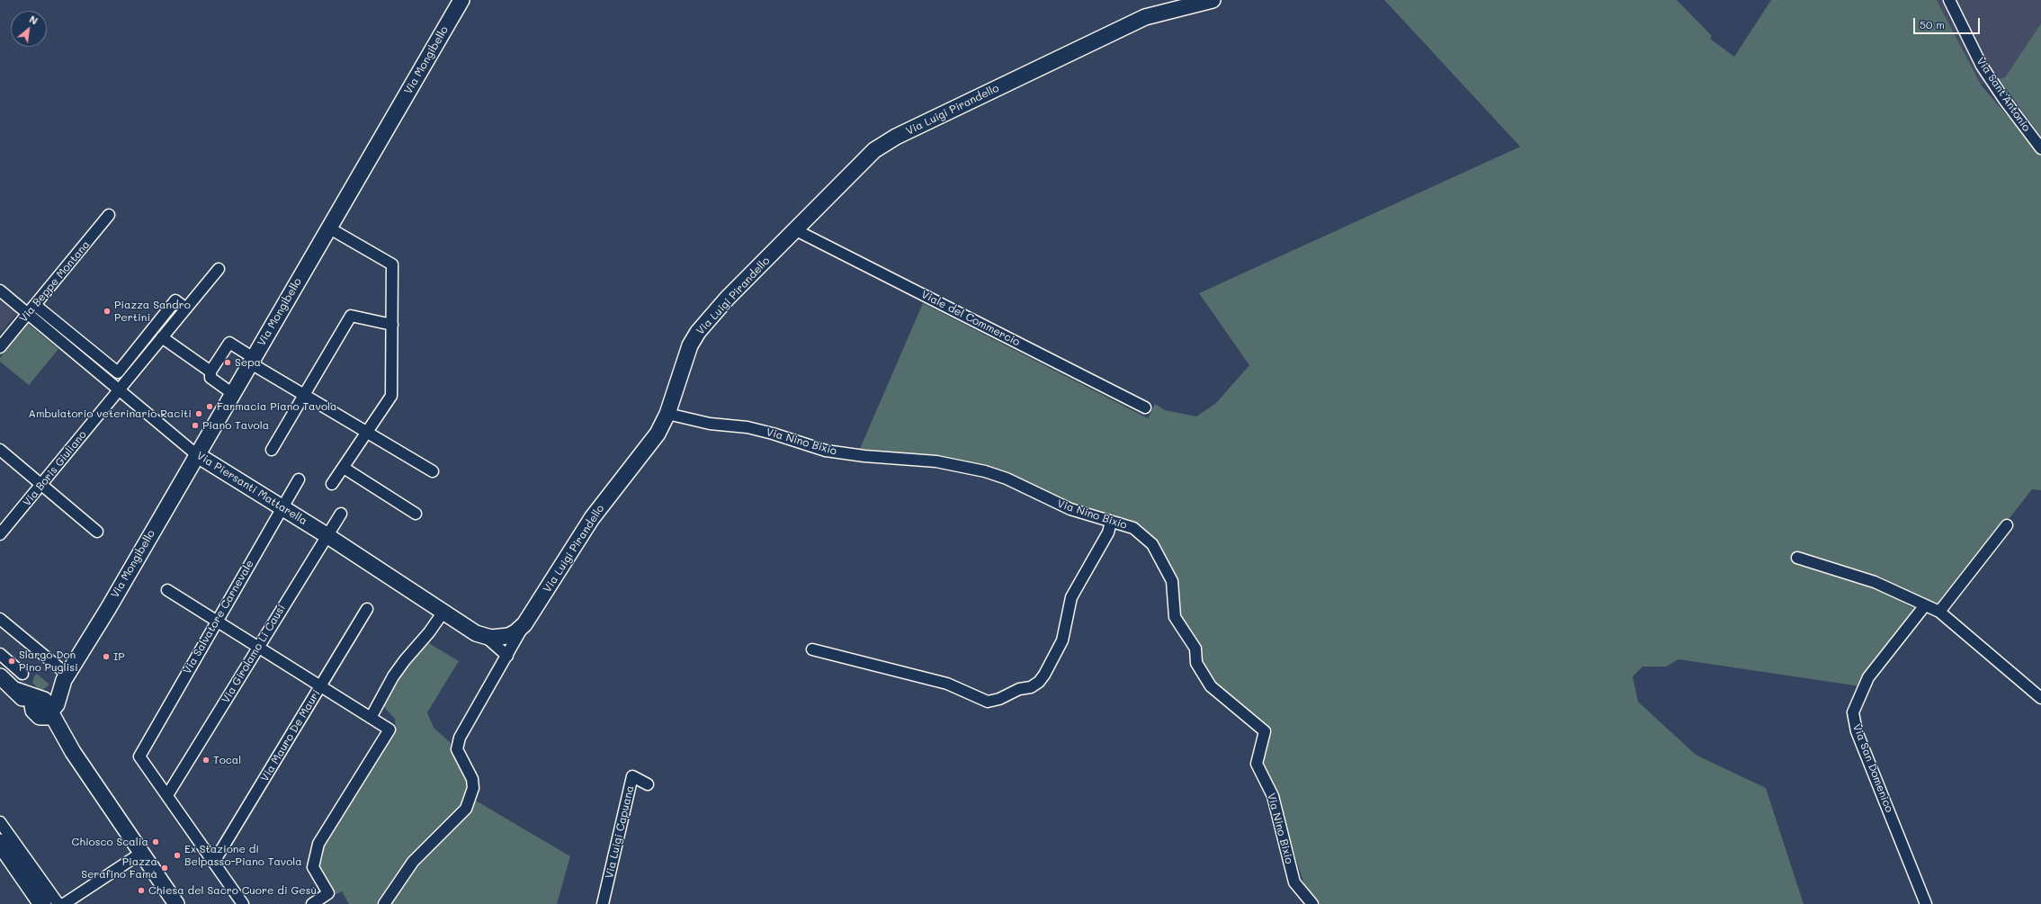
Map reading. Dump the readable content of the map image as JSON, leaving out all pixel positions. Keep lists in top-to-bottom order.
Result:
{
  "streets": {
    "street": [
      "Via Mongibello",
      "Via Sant'Antonio",
      "Via Luigi Pirandello",
      "Via Beppe Montana",
      "Viale del Commercio",
      "Via Nino Bixio",
      "Via Boris Giuliano",
      "Via Piersanti Mattarella",
      "Via Salvatore Carnevale",
      "Via Girolamo Li Causi",
      "Via Mauro De Mauri",
      "Via San Domenico",
      "Via Luigi Capuana"
    ]
  },
  "crossings": [
    ["Via Mongibello", "Via Piersanti Mattarella"],
    ["Via Luigi Pirandello", "Viale del Commercio"],
    ["Via Luigi Pirandello", "Via Nino Bixio"],
    ["Via Luigi Pirandello", "Via Piersanti Mattarella"],
    ["Via Beppe Montana", "Via Piersanti Mattarella"],
    ["Via Boris Giuliano", "Via Piersanti Mattarella"],
    ["Via Piersanti Mattarella", "Via Salvatore Carnevale"],
    ["Via Piersanti Mattarella", "Via Girolamo Li Causi"],
    ["Via Salvatore Carnevale", "Via Girolamo Li Causi"]
  ],
  "places": [
    "Piazza Sandro Pertini",
    "Sepa",
    "Farmacia Piano Tavola",
    "Ambulatorio veterinario Raciti",
    "Piano Tavola",
    "IP",
    "Slargo Don Pino Puglisi",
    "Tocal",
    "Chiosco Scalia",
    "Ex Stazione di Belpasso-Piano Tavola",
    "Piazza Serafino Famà",
    "Chiesa del Sacro Cuore di Gesù"
  ],
  "scale_bar": "50 m",
  "north": "top right"
}
